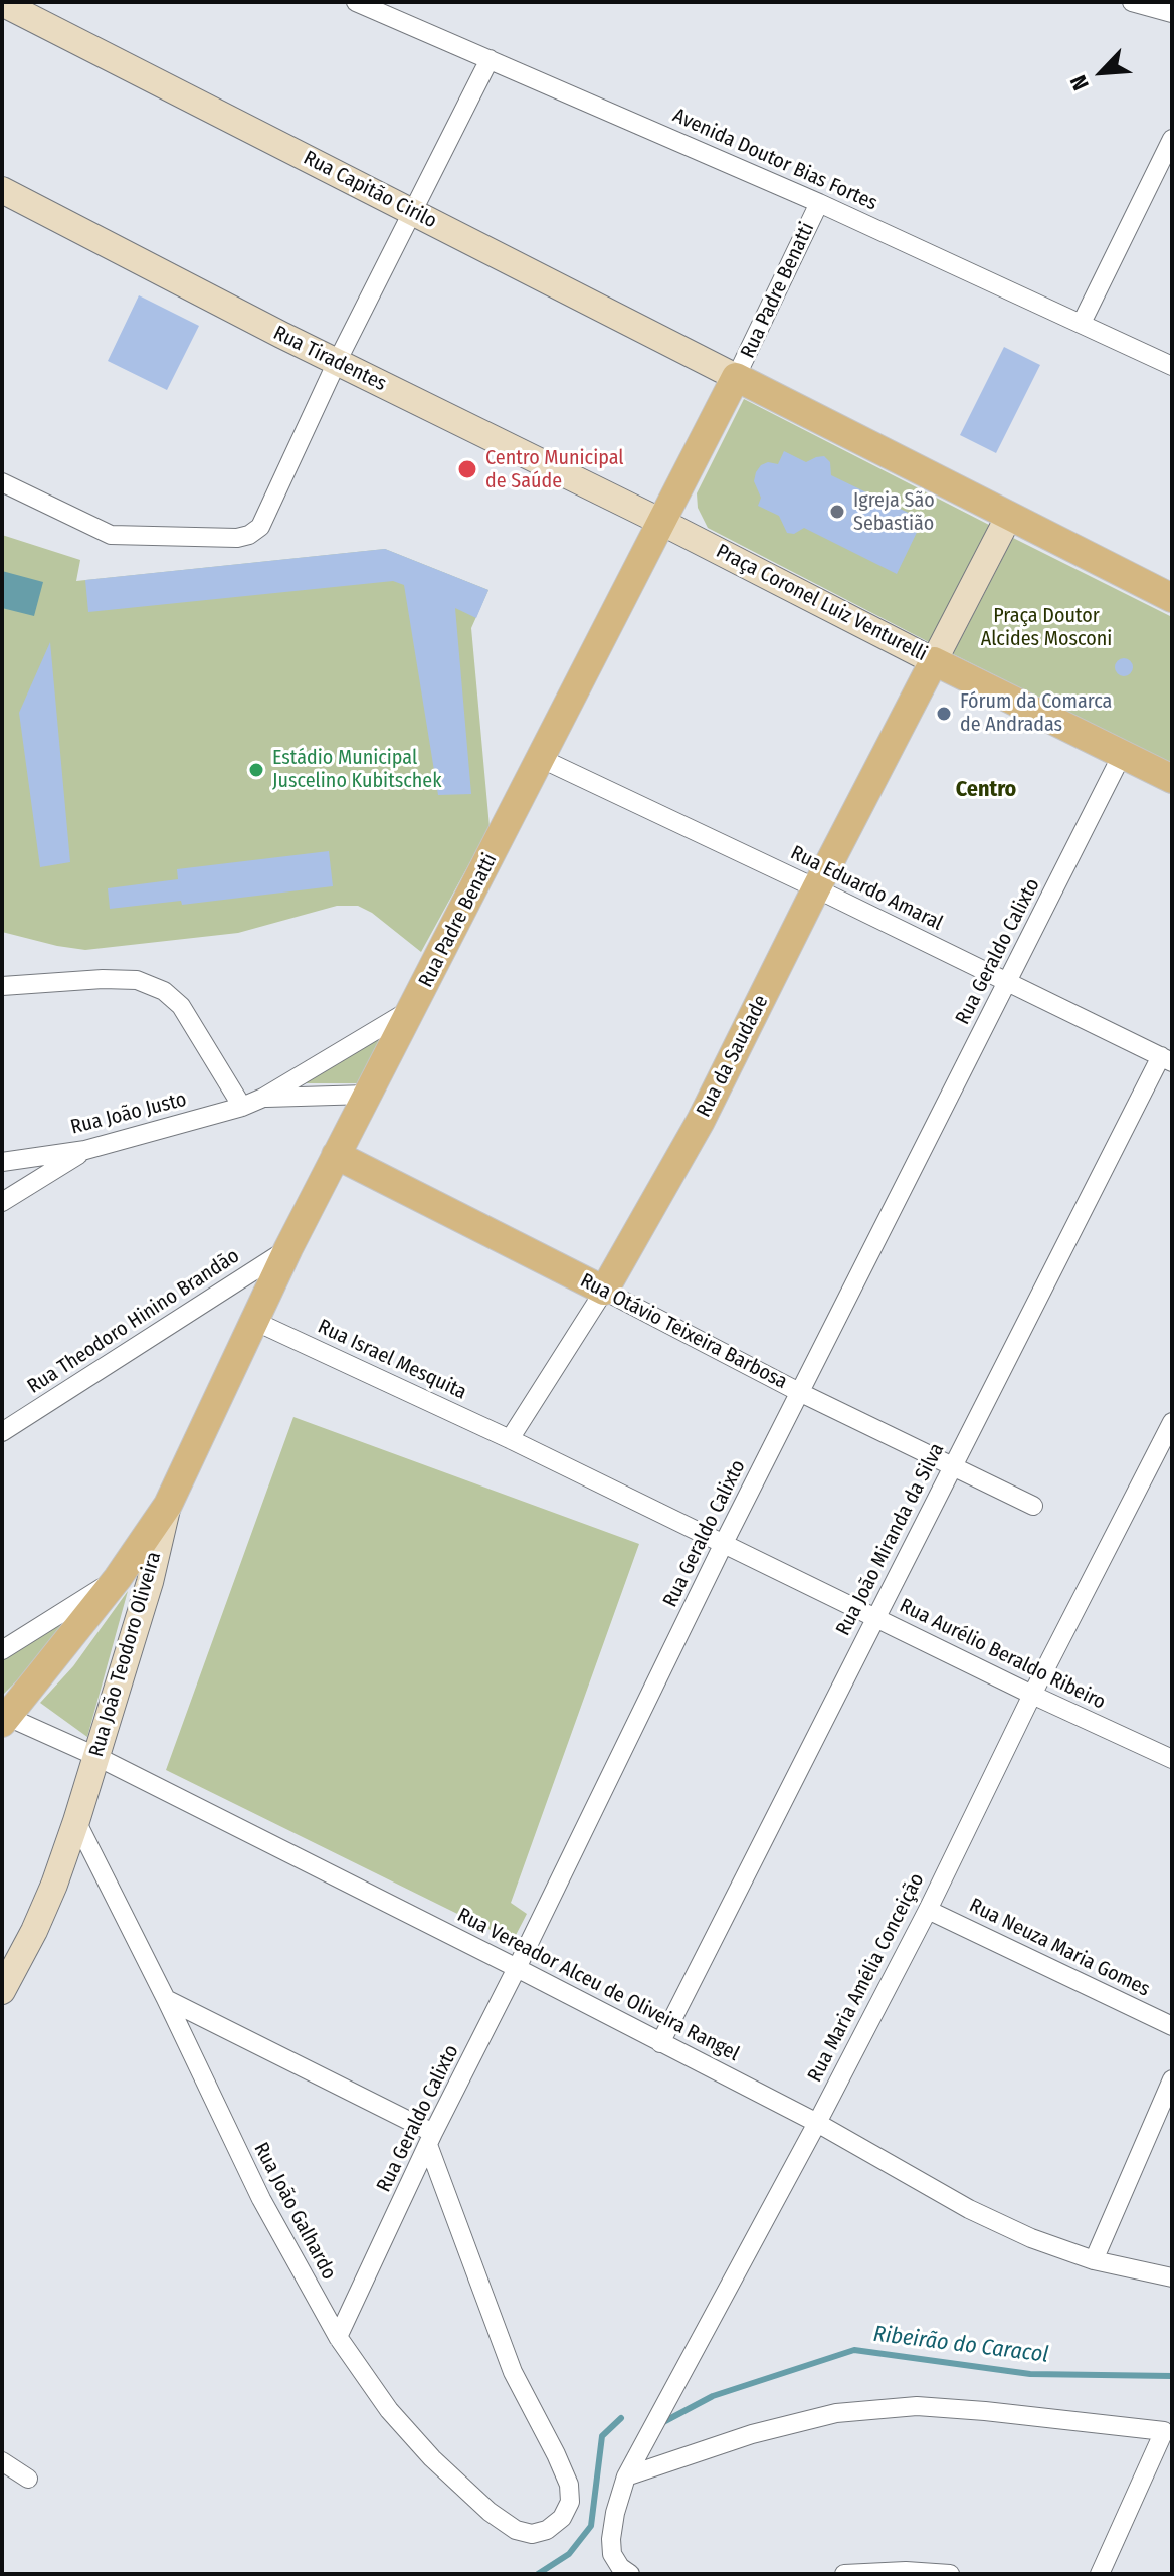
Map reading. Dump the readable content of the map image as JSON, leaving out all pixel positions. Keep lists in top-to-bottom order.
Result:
{
  "streets": {
    "main road": [
      "Rua Capitão Cirilo",
      "Rua Padre Benatti",
      "Rua Tiradentes",
      "Praça Coronel Luiz Venturelli",
      "Rua da Saudade",
      "Rua Otávio Teixeira Barbosa",
      "Rua João Teodoro Oliveira"
    ],
    "street": [
      "Avenida Doutor Bias Fortes",
      "Rua Eduardo Amaral",
      "Rua Geraldo Calixto",
      "Rua João Justo",
      "Rua Theodoro Hinino Brandão",
      "Rua Israel Mesquita",
      "Rua João Miranda da Silva",
      "Rua Aurélio Beraldo Ribeiro",
      "Rua Neuza Maria Gomes",
      "Rua Maria Amélia Conceição",
      "Rua Vereador Alceu de Oliveira Rangel",
      "Rua João Galhardo"
    ]
  },
  "crossings": [
    ["Avenida Doutor Bias Fortes", "Rua Padre Benatti"],
    ["Rua Capitão Cirilo", "Rua Padre Benatti"],
    ["Rua Padre Benatti", "Rua Tiradentes"],
    ["Rua Padre Benatti", "Praça Coronel Luiz Venturelli"],
    ["Rua Padre Benatti", "Rua Eduardo Amaral"],
    ["Rua Padre Benatti", "Rua Theodoro Hinino Brandão"],
    ["Rua Padre Benatti", "Rua Otávio Teixeira Barbosa"],
    ["Rua Padre Benatti", "Rua Israel Mesquita"],
    ["Rua Padre Benatti", "Rua João Teodoro Oliveira"],
    ["Rua Tiradentes", "Praça Coronel Luiz Venturelli"],
    ["Praça Coronel Luiz Venturelli", "Rua da Saudade"],
    ["Rua Eduardo Amaral", "Rua Geraldo Calixto"],
    ["Rua Eduardo Amaral", "Rua da Saudade"],
    ["Rua Eduardo Amaral", "Rua João Miranda da Silva"],
    ["Rua Geraldo Calixto", "Rua Otávio Teixeira Barbosa"],
    ["Rua Geraldo Calixto", "Rua Aurélio Beraldo Ribeiro"],
    ["Rua Geraldo Calixto", "Rua Vereador Alceu de Oliveira Rangel"],
    ["Rua Geraldo Calixto", "Rua João Galhardo"],
    ["Rua da Saudade", "Rua Otávio Teixeira Barbosa"],
    ["Rua da Saudade", "Rua Israel Mesquita"],
    ["Rua da Saudade", "Rua Aurélio Beraldo Ribeiro"],
    ["Rua Otávio Teixeira Barbosa", "Rua João Miranda da Silva"],
    ["Rua Israel Mesquita", "Rua João Teodoro Oliveira"],
    ["Rua Israel Mesquita", "Rua Aurélio Beraldo Ribeiro"],
    ["Rua João Miranda da Silva", "Rua Aurélio Beraldo Ribeiro"],
    ["Rua João Miranda da Silva", "Rua Vereador Alceu de Oliveira Rangel"],
    ["Rua João Teodoro Oliveira", "Rua Vereador Alceu de Oliveira Rangel"],
    ["Rua João Teodoro Oliveira", "Rua João Galhardo"],
    ["Rua Aurélio Beraldo Ribeiro", "Rua Maria Amélia Conceição"],
    ["Rua Neuza Maria Gomes", "Rua Maria Amélia Conceição"],
    ["Rua Maria Amélia Conceição", "Rua Vereador Alceu de Oliveira Rangel"]
  ],
  "districts": ["Centro"],
  "water": ["Ribeirão do Caracol"],
  "parks": ["Praça Doutor Alcides Mosconi"],
  "places": [
    "Centro Municipal de Saúde",
    "Igreja São Sebastião",
    "Fórum da Comarca de Andradas",
    "Estádio Municipal Juscelino Kubitschek"
  ],
  "north": "bottom left"
}
